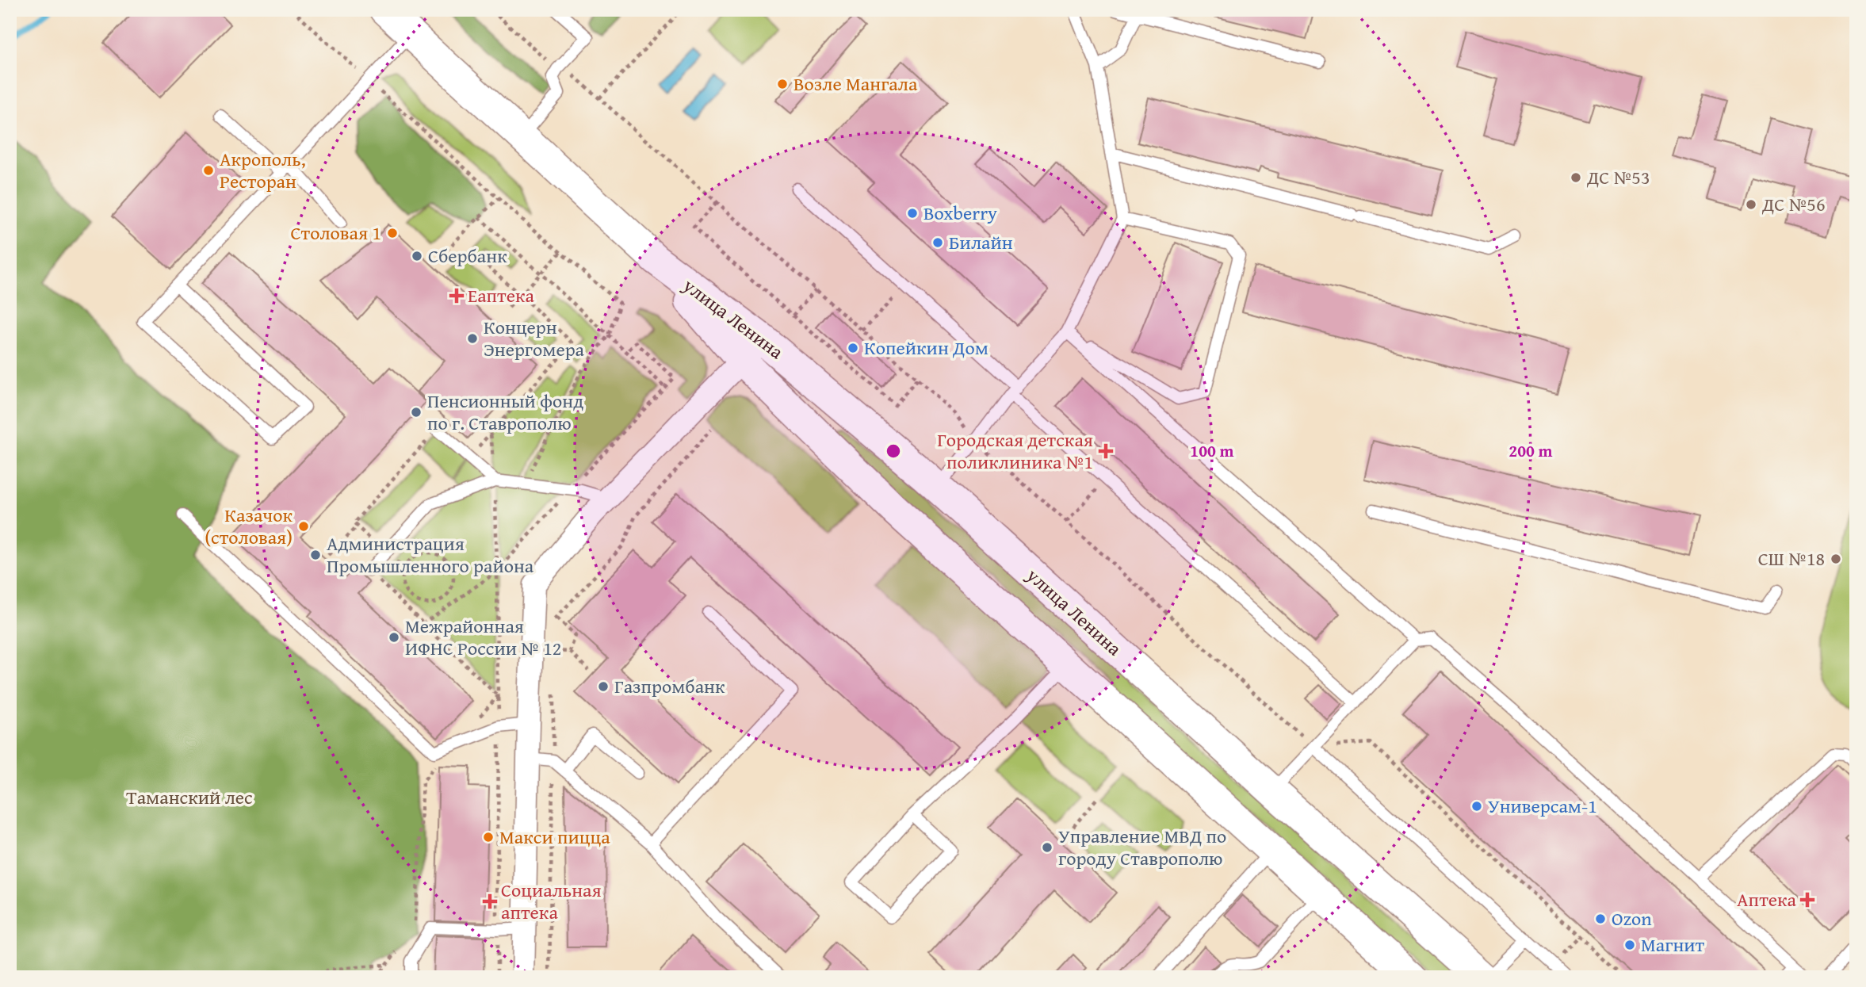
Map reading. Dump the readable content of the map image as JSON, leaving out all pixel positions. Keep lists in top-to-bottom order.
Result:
{
  "streets": {
    "main road": ["улица Ленина"]
  },
  "parks": ["Таманский лес"],
  "places": {
    "other": [
      "Возле Мангала",
      "Акрополь, Ресторан",
      "ДС №53",
      "ДС №56",
      "Boxberry",
      "Столовая 1",
      "Билайн",
      "Сбербанк",
      "Концерн Энергомера",
      "Копейкин Дом",
      "Пенсионный фонд по г. Ставрополю",
      "Казачок (столовая)",
      "Администрация Промышленного района",
      "СШ №18",
      "Межрайонная ИФНС России № 12",
      "Газпромбанк",
      "Универсам-1",
      "Макси пицца",
      "Управление МВД по городу Ставрополю",
      "Ozon",
      "Магнит"
    ],
    "health": [
      "Еаптека",
      "Городская детская поликлиника №1",
      "Аптека",
      "Социальная аптека"
    ]
  },
  "rings": ["100 m", "200 m"]
}
